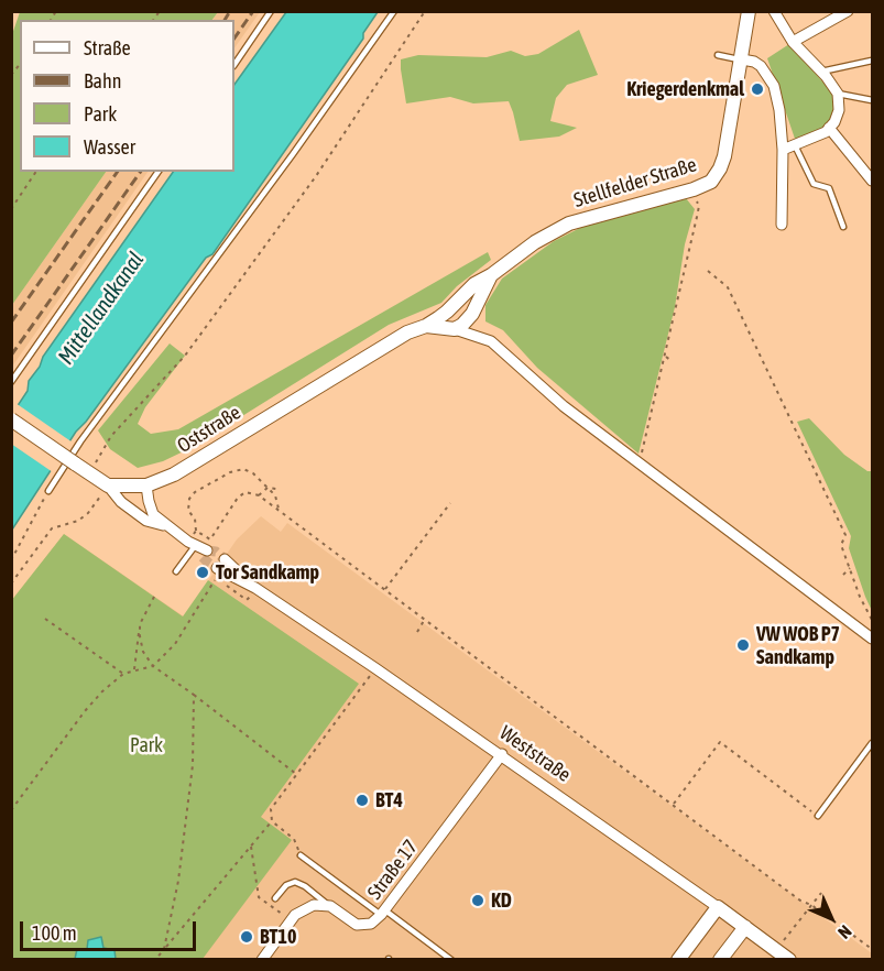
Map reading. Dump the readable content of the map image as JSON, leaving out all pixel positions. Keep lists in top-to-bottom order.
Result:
{
  "streets": {
    "street": [
      "Stellfelder Straße",
      "Oststraße",
      "Weststraße",
      "Straße 17"
    ]
  },
  "crossings": [
    ["Stellfelder Straße", "Oststraße"],
    ["Weststraße", "Straße 17"]
  ],
  "water": ["Mittellandkanal"],
  "parks": ["Park"],
  "places": [
    "Kriegerdenkmal",
    "Tor Sandkamp",
    "VW WOB P7 Sandkamp",
    "BT4",
    "KD",
    "BT10"
  ],
  "legend": [
    "Straße",
    "Bahn",
    "Park",
    "Wasser"
  ],
  "scale_bar": "100 m",
  "north": "bottom right"
}
